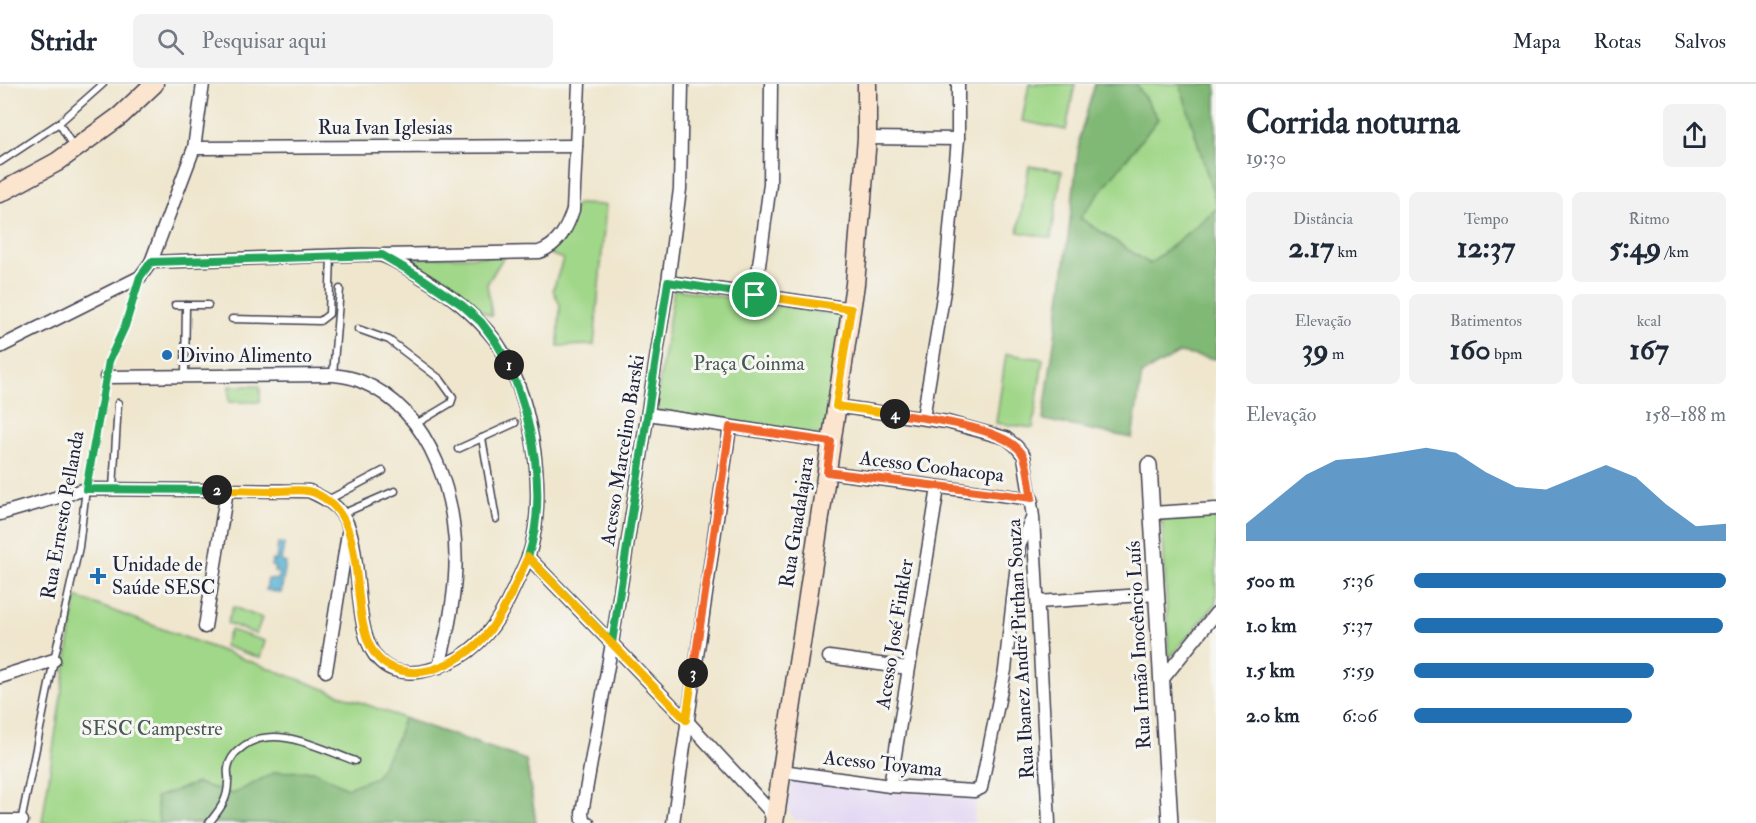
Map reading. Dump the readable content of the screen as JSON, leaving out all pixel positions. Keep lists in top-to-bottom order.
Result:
{
  "streets": {
    "main road": ["Rua Guadalajara"],
    "street": [
      "Rua Ivan Iglesias",
      "Acesso Marcelino Barski",
      "Acesso Coohacopa",
      "Rua Ernesto Pellanda",
      "Acesso José Finkler",
      "Rua Irmão Inocêncio Luís",
      "Rua Ibanez André Pitthan Souza",
      "Acesso Toyama"
    ]
  },
  "crossings": [
    ["Rua Ivan Iglesias", "Rua Ernesto Pellanda"],
    ["Acesso Coohacopa", "Rua Guadalajara"],
    ["Acesso Coohacopa", "Acesso José Finkler"],
    ["Acesso Coohacopa", "Rua Ibanez André Pitthan Souza"],
    ["Rua Guadalajara", "Rua Ibanez André Pitthan Souza"],
    ["Rua Guadalajara", "Acesso Toyama"],
    ["Acesso José Finkler", "Acesso Toyama"],
    ["Rua Ibanez André Pitthan Souza", "Acesso Toyama"]
  ],
  "parks": ["Praça Coinma", "SESC Campestre"],
  "places": {
    "other": ["Divino Alimento"],
    "health": ["Unidade de Saúde SESC"]
  },
  "page": {
    "header": "Stridr",
    "search": "Pesquisar aqui",
    "nav": ["Mapa", "Rotas", "Salvos"],
    "heading": ["Corrida noturna", "19:30"],
    "stats": [
      ["Distância", "2.17 km"],
      ["Tempo", "12:37"],
      ["Ritmo", "5:49 /km"],
      ["Elevação", "39 m"],
      ["Batimentos", "160 bpm"],
      ["kcal", "167"]
    ],
    "pins": [
      "1",
      "4",
      "2",
      "3"
    ],
    "chart": ["Elevação", "158–188 m"],
    "list": [
      {
        "name": "500 m",
        "note": "5:36"
      },
      {
        "name": "1.0 km",
        "note": "5:37"
      },
      {
        "name": "1.5 km",
        "note": "5:59"
      },
      {
        "name": "2.0 km",
        "note": "6:06"
      }
    ]
  }
}
